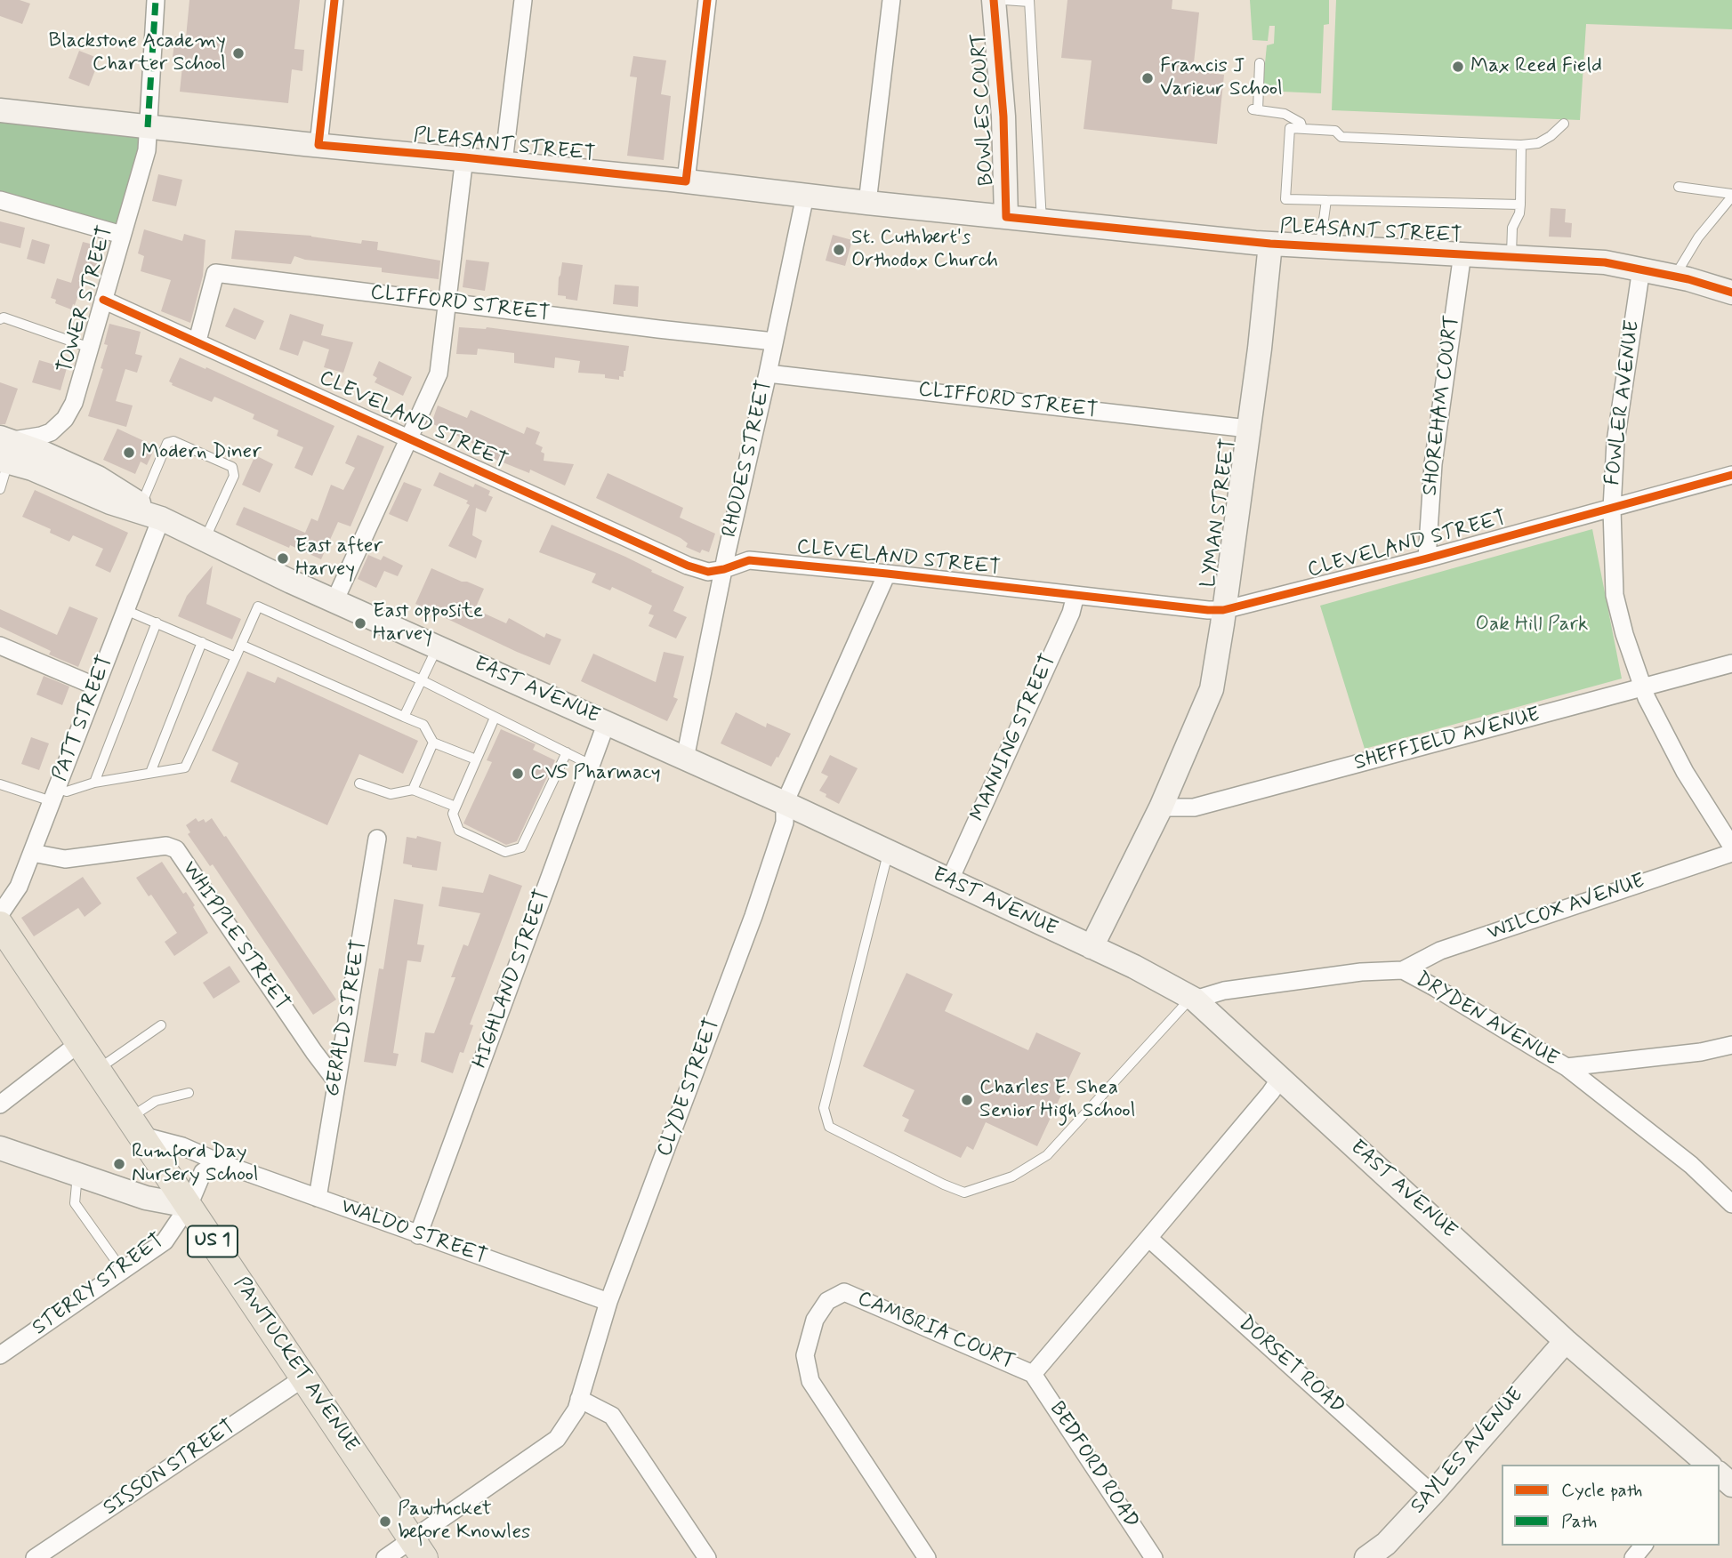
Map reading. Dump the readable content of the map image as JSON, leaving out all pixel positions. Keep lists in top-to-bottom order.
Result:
{
  "streets": {
    "main road": ["US 1", "PAWTUCKET AVENUE"],
    "street": [
      "BOWLES COURT",
      "PLEASANT STREET",
      "TOWER STREET",
      "CLIFFORD STREET",
      "FOWLER AVENUE",
      "SHOREHAM COURT",
      "CLEVELAND STREET",
      "RHODES STREET",
      "LYMAN STREET",
      "EAST AVENUE",
      "PATT STREET",
      "MANNING STREET",
      "SHEFFIELD AVENUE",
      "WILCOX AVENUE",
      "WHIPPLE STREET",
      "HIGHLAND STREET",
      "GERALD STREET",
      "DRYDEN AVENUE",
      "CLYDE STREET",
      "WALDO STREET",
      "STERRY STREET",
      "CAMBRIA COURT",
      "DORSET ROAD",
      "SAYLES AVENUE",
      "BEDFORD ROAD",
      "SISSON STREET"
    ]
  },
  "crossings": [
    ["BOWLES COURT", "PLEASANT STREET"],
    ["PLEASANT STREET", "TOWER STREET"],
    ["PLEASANT STREET", "FOWLER AVENUE"],
    ["PLEASANT STREET", "SHOREHAM COURT"],
    ["PLEASANT STREET", "RHODES STREET"],
    ["PLEASANT STREET", "LYMAN STREET"],
    ["TOWER STREET", "CLEVELAND STREET"],
    ["TOWER STREET", "EAST AVENUE"],
    ["CLIFFORD STREET", "CLEVELAND STREET"],
    ["CLIFFORD STREET", "RHODES STREET"],
    ["CLIFFORD STREET", "LYMAN STREET"],
    ["FOWLER AVENUE", "CLEVELAND STREET"],
    ["FOWLER AVENUE", "SHEFFIELD AVENUE"],
    ["SHOREHAM COURT", "CLEVELAND STREET"],
    ["CLEVELAND STREET", "RHODES STREET"],
    ["CLEVELAND STREET", "LYMAN STREET"],
    ["CLEVELAND STREET", "MANNING STREET"],
    ["CLEVELAND STREET", "CLYDE STREET"],
    ["RHODES STREET", "EAST AVENUE"],
    ["LYMAN STREET", "EAST AVENUE"],
    ["LYMAN STREET", "SHEFFIELD AVENUE"],
    ["EAST AVENUE", "PATT STREET"],
    ["EAST AVENUE", "MANNING STREET"],
    ["EAST AVENUE", "HIGHLAND STREET"],
    ["EAST AVENUE", "DRYDEN AVENUE"],
    ["EAST AVENUE", "CLYDE STREET"],
    ["EAST AVENUE", "CAMBRIA COURT"],
    ["EAST AVENUE", "SAYLES AVENUE"],
    ["PATT STREET", "WHIPPLE STREET"],
    ["WILCOX AVENUE", "DRYDEN AVENUE"],
    ["WHIPPLE STREET", "GERALD STREET"],
    ["HIGHLAND STREET", "WALDO STREET"],
    ["GERALD STREET", "WALDO STREET"],
    ["CLYDE STREET", "WALDO STREET"],
    ["CLYDE STREET", "PAWTUCKET AVENUE"],
    ["WALDO STREET", "PAWTUCKET AVENUE"],
    ["STERRY STREET", "PAWTUCKET AVENUE"],
    ["CAMBRIA COURT", "DORSET ROAD"],
    ["CAMBRIA COURT", "BEDFORD ROAD"],
    ["PAWTUCKET AVENUE", "SISSON STREET"],
    ["DORSET ROAD", "SAYLES AVENUE"]
  ],
  "parks": ["Oak Hill Park"],
  "places": [
    "Blackstone Academy Charter School",
    "Max Reed Field",
    "Francis J Varieur School",
    "St. Cuthbert's Orthodox Church",
    "Modern Diner",
    "East after Harvey",
    "East opposite Harvey",
    "CVS Pharmacy",
    "Charles E. Shea Senior High School",
    "Rumford Day Nursery School",
    "Pawtucket before Knowles"
  ],
  "legend": ["Cycle path", "Path"]
}
